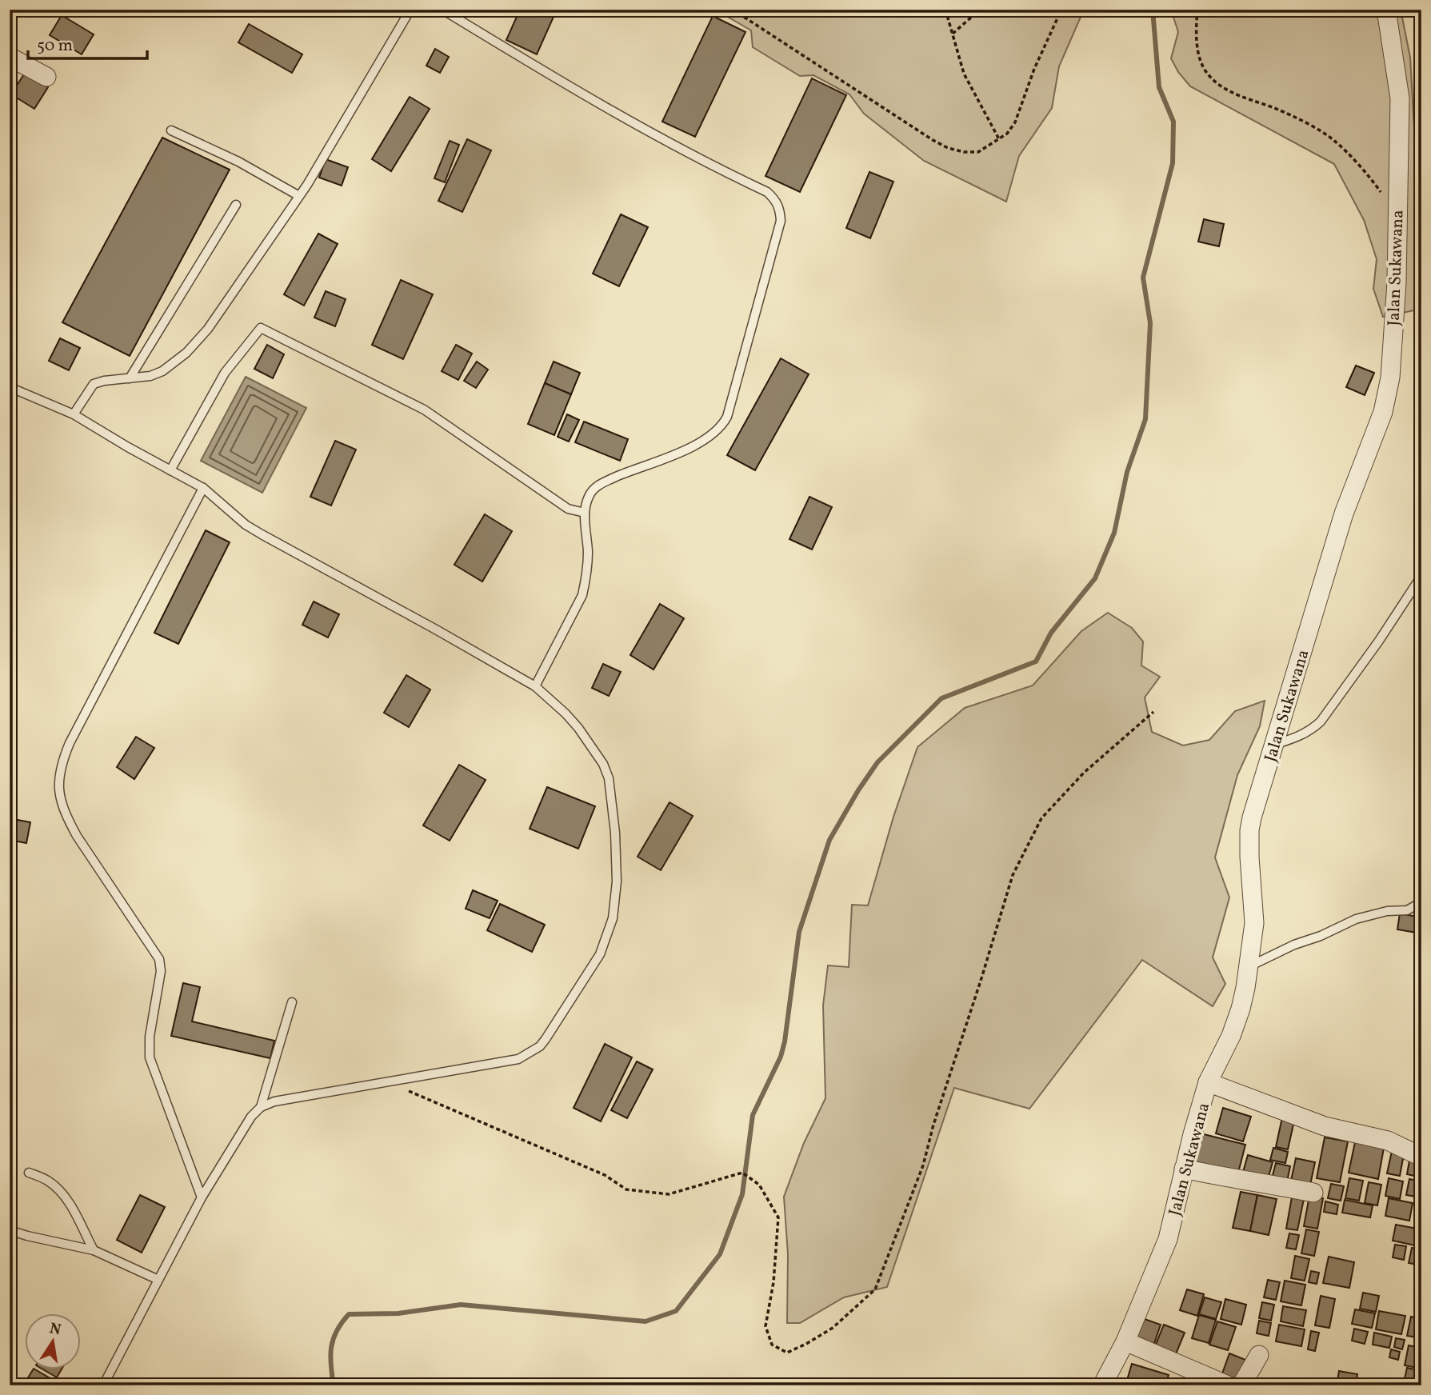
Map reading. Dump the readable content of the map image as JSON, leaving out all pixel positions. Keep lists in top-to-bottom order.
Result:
{
  "streets": {
    "street": ["Jalan Sukawana"]
  },
  "scale_bar": "50 m",
  "north": "top"
}
